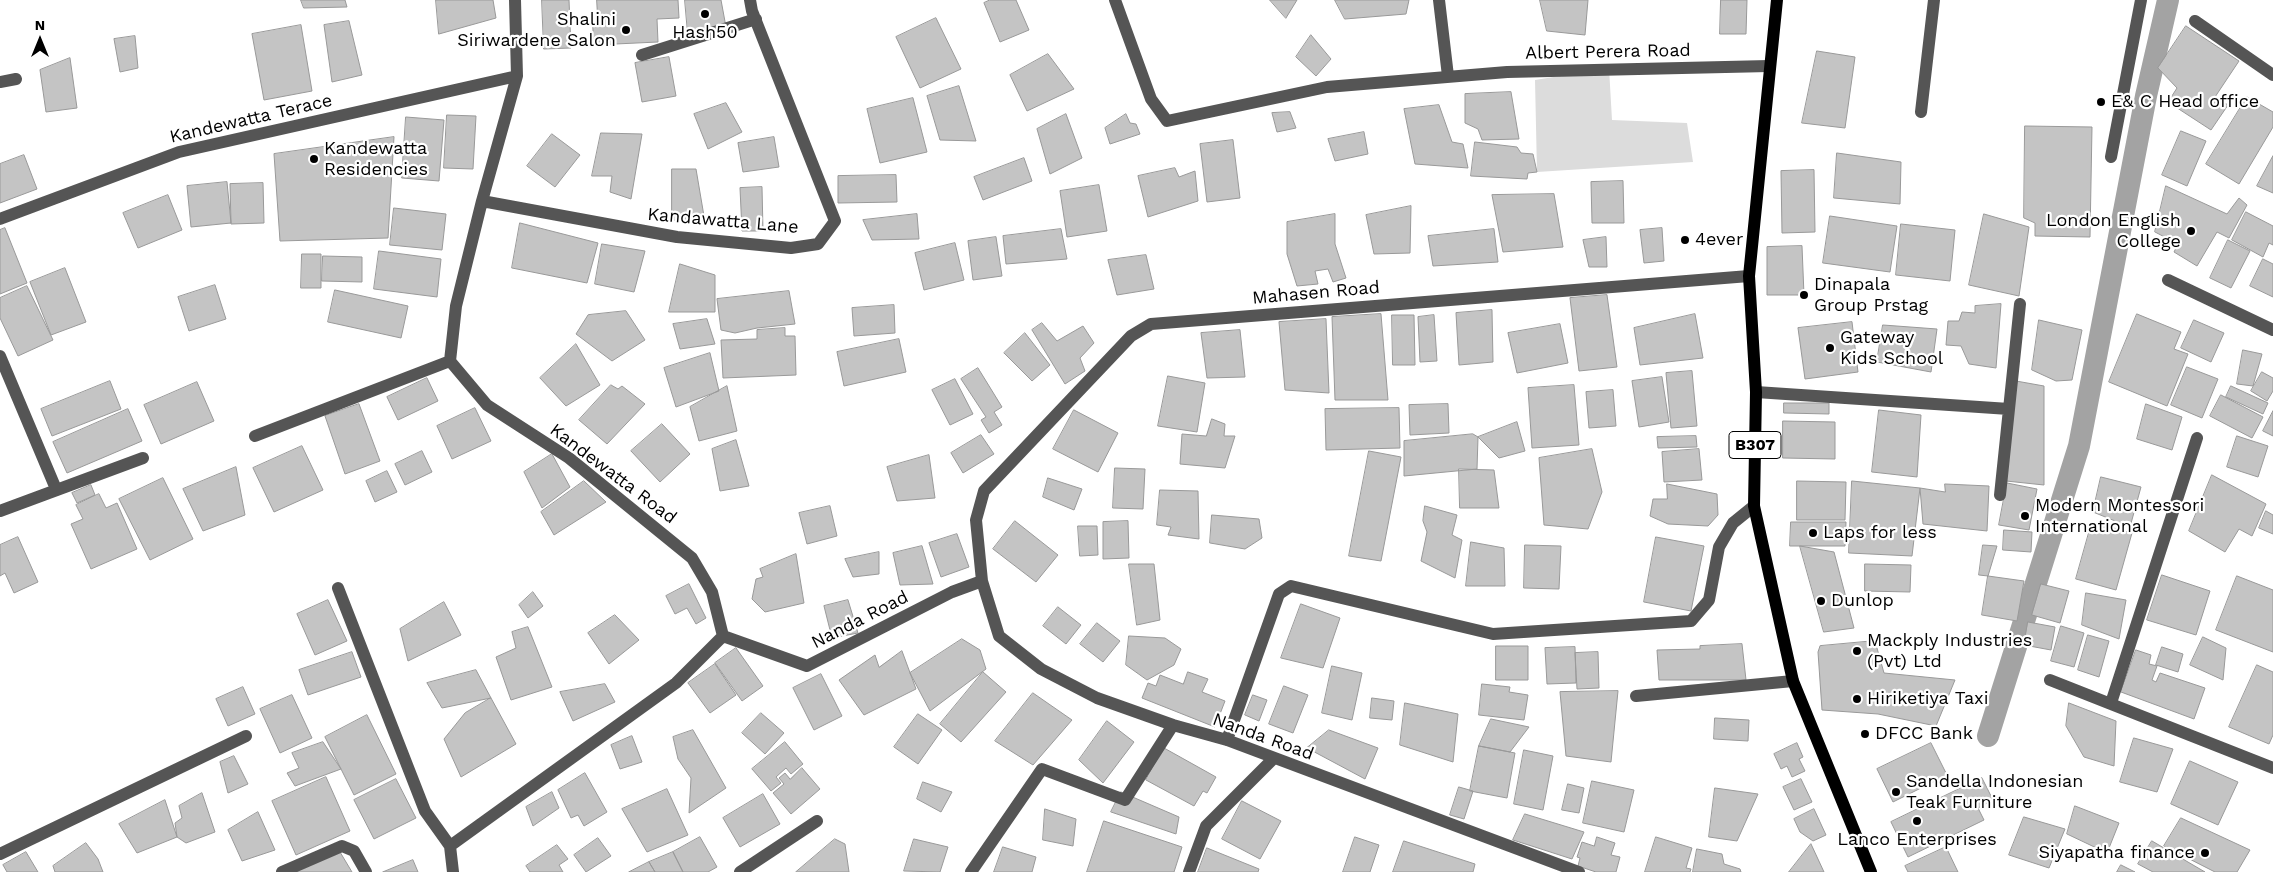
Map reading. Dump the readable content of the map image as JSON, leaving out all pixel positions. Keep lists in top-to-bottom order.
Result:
{
  "streets": {
    "main road": ["B307"],
    "street": [
      "Albert Perera Road",
      "Kandewatta Terace",
      "Kandawatta Lane",
      "Mahasen Road",
      "Kandewatta Road",
      "Nanda Road"
    ]
  },
  "crossings": [
    ["Albert Perera Road", "B307"],
    ["Mahasen Road", "B307"],
    ["Mahasen Road", "Nanda Road"],
    ["Kandewatta Road", "Nanda Road"]
  ],
  "places": [
    "Hash50",
    "Shalini Siriwardene Salon",
    "E& C Head office",
    "Kandewatta Residencies",
    "London English College",
    "4ever",
    "Dinapala Group Prstag",
    "Gateway Kids School",
    "Modern Montessori International",
    "Laps for less",
    "Dunlop",
    "Mackply Industries (Pvt) Ltd",
    "Hiriketiya Taxi",
    "DFCC Bank",
    "Sandella Indonesian Teak Furniture",
    "Lanco Enterprises",
    "Siyapatha finance"
  ],
  "north": "top"
}
